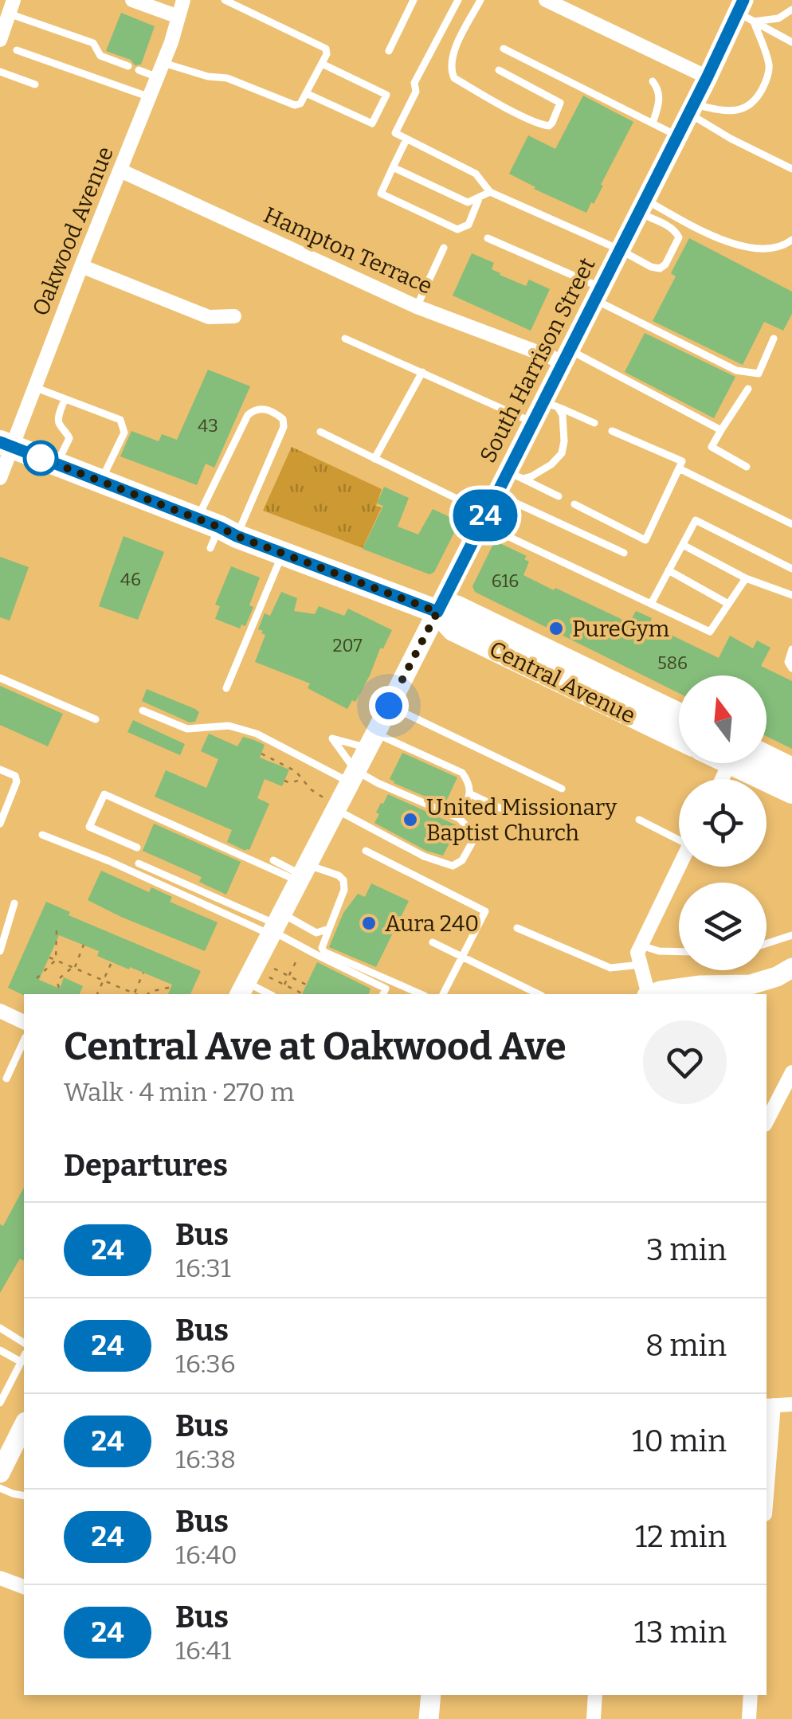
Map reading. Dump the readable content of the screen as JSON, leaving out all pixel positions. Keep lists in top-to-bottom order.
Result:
{
  "streets": {
    "main road": ["South Harrison Street", "Central Avenue"],
    "street": ["Oakwood Avenue", "Hampton Terrace"]
  },
  "crossings": [
    ["Oakwood Avenue", "Hampton Terrace"],
    ["Oakwood Avenue", "Central Avenue"],
    ["Hampton Terrace", "South Harrison Street"],
    ["South Harrison Street", "Central Avenue"]
  ],
  "places": ["PureGym", "United Missionary Baptist Church", "Aura 240"],
  "lines": ["bus line 24"],
  "house_numbers": [
    "43",
    "46",
    "616",
    "207",
    "586"
  ],
  "north": "top",
  "page": {
    "on_map": "24",
    "heading": [
      ["Central Ave at Oakwood Ave", "Walk · 4 min · 270 m"],
      "Departures"
    ],
    "list": [
      {
        "mark": "24",
        "name": "Bus",
        "note": "16:31",
        "value": "3 min"
      },
      {
        "mark": "24",
        "name": "Bus",
        "note": "16:36",
        "value": "8 min"
      },
      {
        "mark": "24",
        "name": "Bus",
        "note": "16:38",
        "value": "10 min"
      },
      {
        "mark": "24",
        "name": "Bus",
        "note": "16:40",
        "value": "12 min"
      },
      {
        "mark": "24",
        "name": "Bus",
        "note": "16:41",
        "value": "13 min"
      }
    ]
  }
}
